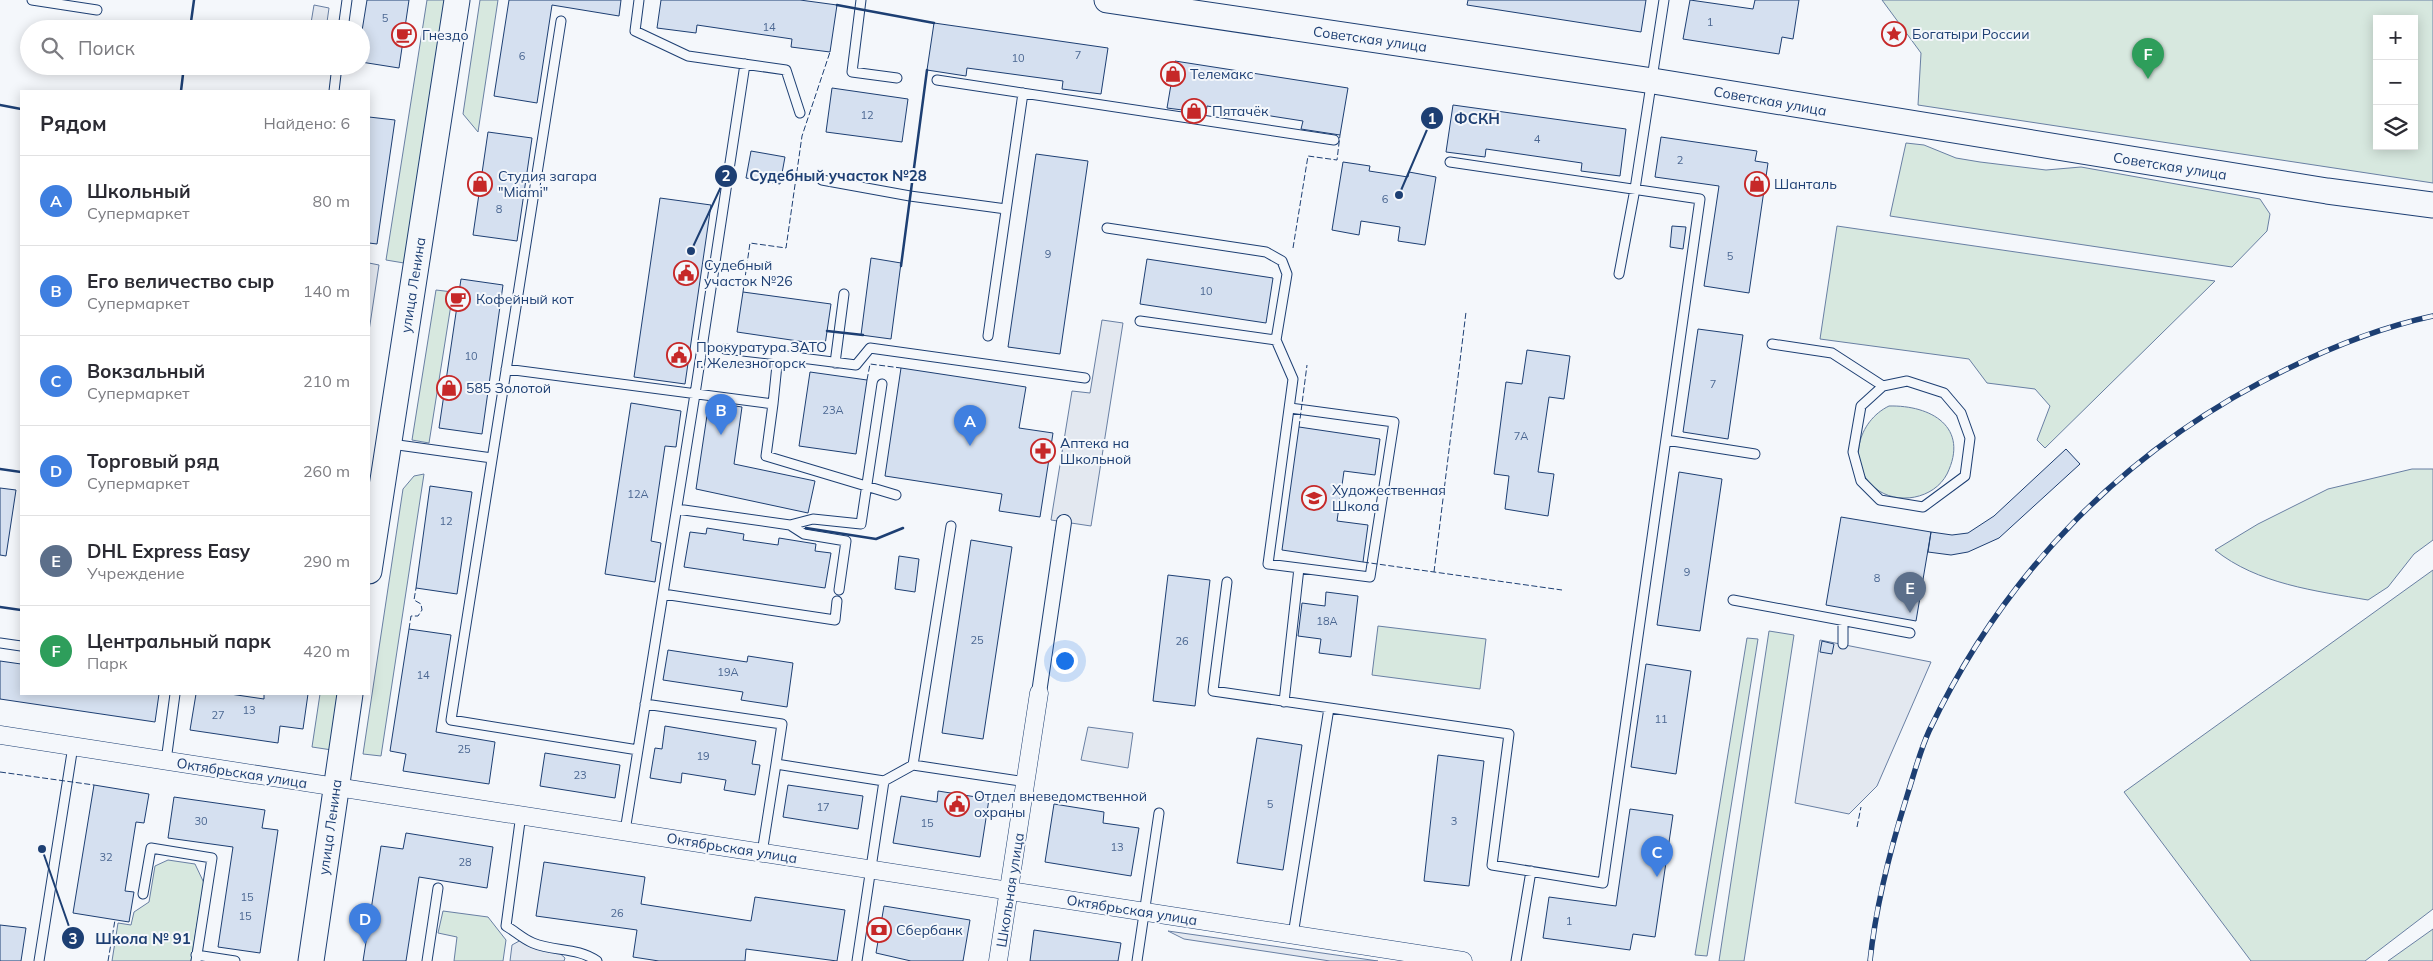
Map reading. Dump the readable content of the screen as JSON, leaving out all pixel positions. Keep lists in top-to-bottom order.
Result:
{
  "streets": {
    "main road": ["Советская улица", "улица Ленина"],
    "street": ["Октябрьская улица", "Школьная улица"]
  },
  "crossings": [
    ["улица Ленина", "Октябрьская улица"],
    ["Октябрьская улица", "Школьная улица"]
  ],
  "places": {
    "place": ["Богатыри России"],
    "cafe": ["Гнездо", "Кофейный кот"],
    "shop": [
      "Телемакс",
      "Пятачёк",
      "Студия загара \"Miami\"",
      "Шанталь",
      "585 Золотой"
    ],
    "other": ["ФСКН", "Судебный участок №28", "Школа № 91"],
    "public building": ["Судебный участок №26", "Прокуратура ЗАТО г. Железногорск", "Отдел вневедомственной охраны"],
    "pharmacy": ["Аптека на Школьной"],
    "school or university": ["Художественная Школа"],
    "bank": ["Сбербанк"]
  },
  "house_numbers": [
    "5",
    "1",
    "14",
    "7",
    "6",
    "10",
    "12",
    "4",
    "2",
    "6",
    "8",
    "9",
    "5",
    "10",
    "10",
    "7",
    "23А",
    "7А",
    "12А",
    "12",
    "9",
    "8",
    "18А",
    "25",
    "26",
    "19А",
    "14",
    "13",
    "27",
    "11",
    "25",
    "19",
    "23",
    "5",
    "17",
    "30",
    "3",
    "15",
    "13",
    "32",
    "28",
    "15",
    "26",
    "15",
    "1"
  ],
  "page": {
    "map_buttons": ["+", "−"],
    "search": "Поиск",
    "pins": [
      "F",
      "B",
      "A",
      "E",
      "C",
      "D"
    ],
    "heading": ["Рядом", "Найдено: 6"],
    "list": [
      {
        "mark": "A",
        "name": "Школьный",
        "note": "Супермаркет",
        "value": "80 m"
      },
      {
        "mark": "B",
        "name": "Его величество сыр",
        "note": "Супермаркет",
        "value": "140 m"
      },
      {
        "mark": "C",
        "name": "Вокзальный",
        "note": "Супермаркет",
        "value": "210 m"
      },
      {
        "mark": "D",
        "name": "Торговый ряд",
        "note": "Супермаркет",
        "value": "260 m"
      },
      {
        "mark": "E",
        "name": "DHL Express Easy",
        "note": "Учреждение",
        "value": "290 m"
      },
      {
        "mark": "F",
        "name": "Центральный парк",
        "note": "Парк",
        "value": "420 m"
      }
    ]
  }
}
